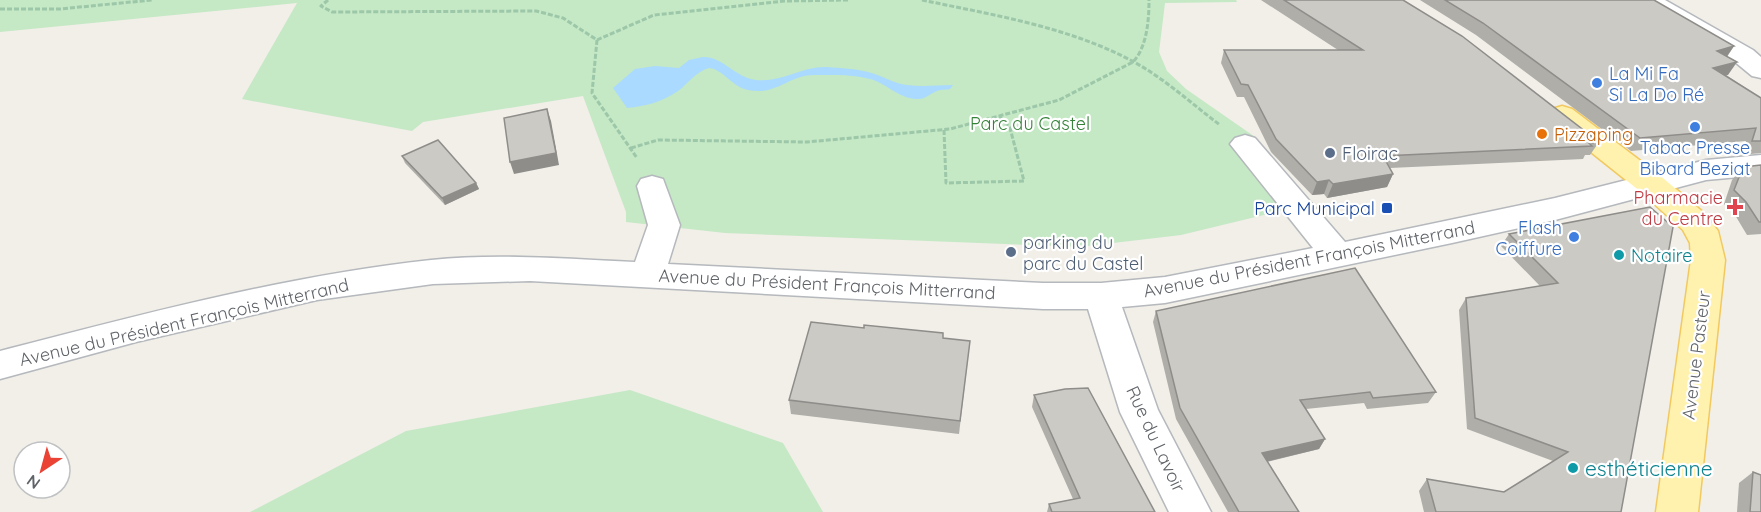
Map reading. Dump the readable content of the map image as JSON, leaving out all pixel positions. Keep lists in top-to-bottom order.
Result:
{
  "streets": {
    "main road": ["Avenue Pasteur"],
    "street": ["Avenue du Président François Mitterrand", "Rue du Lavoir"]
  },
  "crossings": [
    ["Avenue du Président François Mitterrand", "Avenue Pasteur"],
    ["Avenue du Président François Mitterrand", "Rue du Lavoir"]
  ],
  "parks": ["Parc du Castel"],
  "places": {
    "other": [
      "La Mi Fa Si La Do Ré",
      "Tabac Presse Bibard Beziat",
      "Pizzaping",
      "Floirac",
      "Flash Coiffure",
      "parking du parc du Castel",
      "Notaire",
      "esthéticienne"
    ],
    "health": ["Pharmacie du Centre"],
    "transit": ["Parc Municipal"]
  },
  "north": "bottom left"
}
